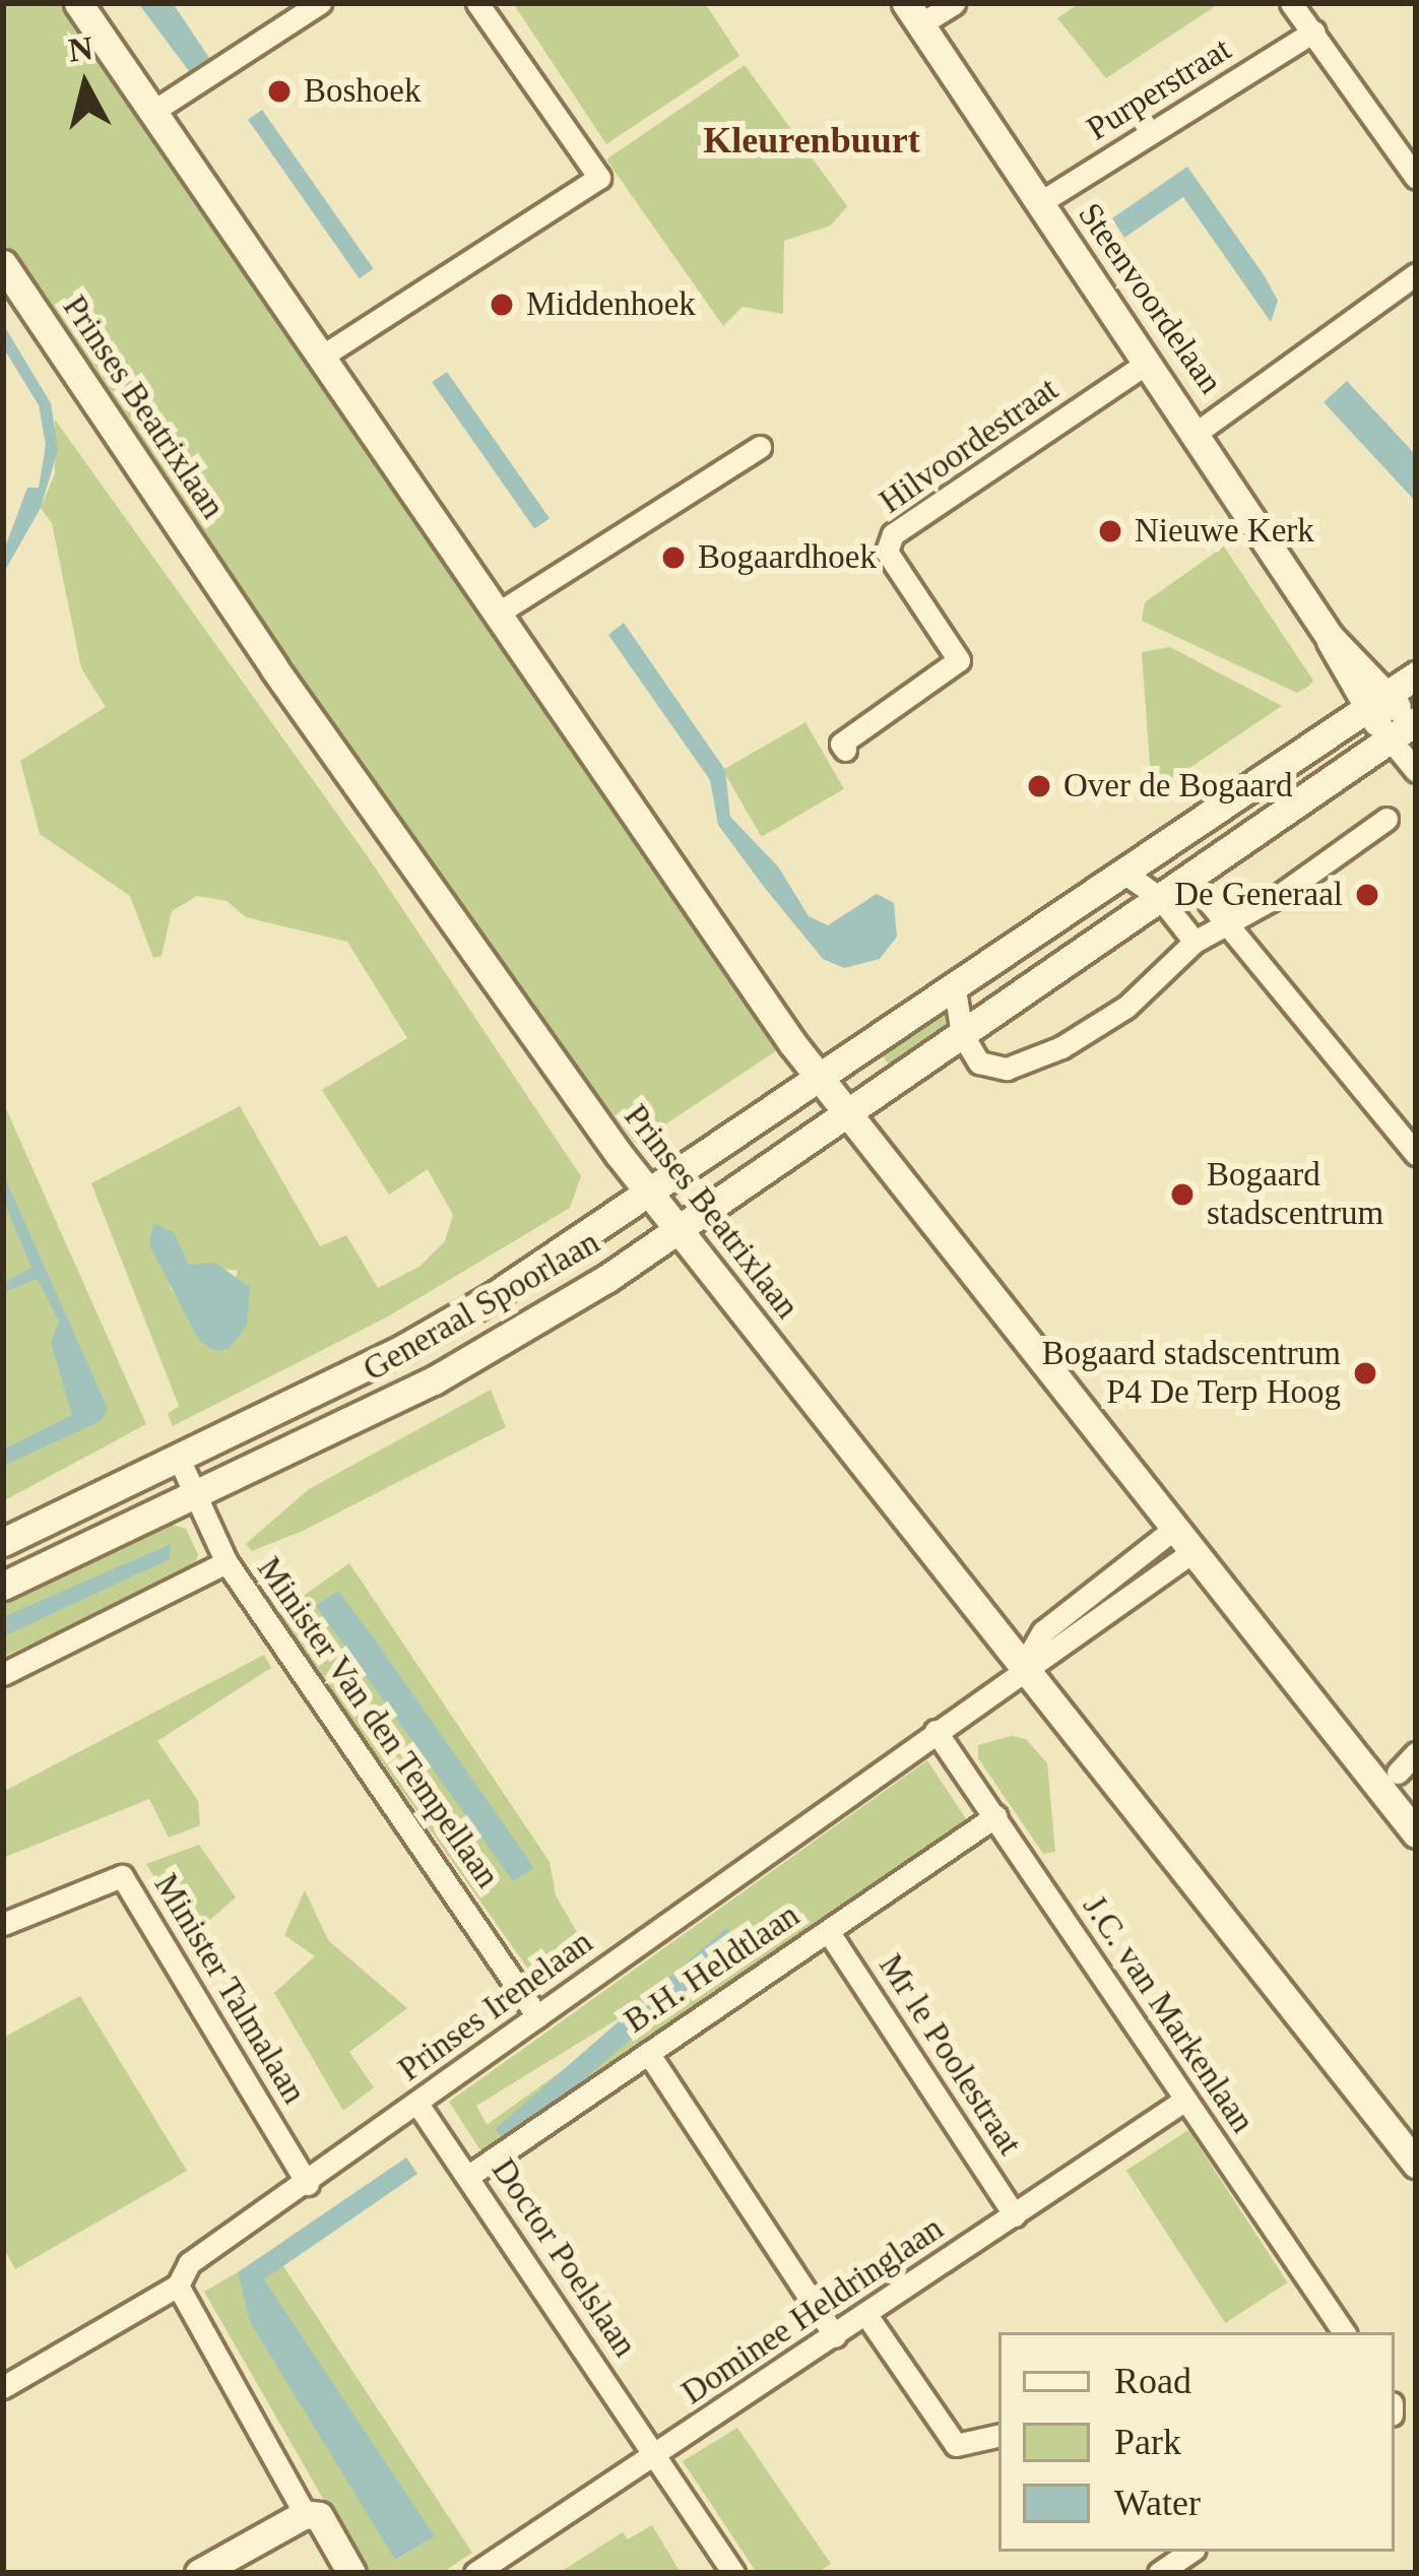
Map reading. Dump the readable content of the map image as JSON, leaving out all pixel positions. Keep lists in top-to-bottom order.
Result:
{
  "streets": {
    "main road": ["Steenvoordelaan", "Prinses Beatrixlaan", "Generaal Spoorlaan"],
    "street": [
      "Purperstraat",
      "Hilvoordestraat",
      "Minister Van den Tempellaan",
      "B.H. Heldtlaan",
      "Minister Talmalaan",
      "Prinses Irenelaan",
      "J.C. van Markenlaan",
      "Mr le Poolestraat",
      "Doctor Poelslaan",
      "Dominee Heldringlaan"
    ]
  },
  "crossings": [
    ["Purperstraat", "Steenvoordelaan"],
    ["Steenvoordelaan", "Hilvoordestraat"],
    ["Steenvoordelaan", "Generaal Spoorlaan"],
    ["Prinses Beatrixlaan", "Generaal Spoorlaan"],
    ["Prinses Beatrixlaan", "Prinses Irenelaan"],
    ["Generaal Spoorlaan", "Minister Van den Tempellaan"],
    ["Minister Van den Tempellaan", "Prinses Irenelaan"],
    ["B.H. Heldtlaan", "J.C. van Markenlaan"],
    ["B.H. Heldtlaan", "Mr le Poolestraat"],
    ["B.H. Heldtlaan", "Doctor Poelslaan"],
    ["Minister Talmalaan", "Prinses Irenelaan"],
    ["Prinses Irenelaan", "J.C. van Markenlaan"],
    ["Prinses Irenelaan", "Doctor Poelslaan"],
    ["J.C. van Markenlaan", "Dominee Heldringlaan"],
    ["Mr le Poolestraat", "Dominee Heldringlaan"],
    ["Doctor Poelslaan", "Dominee Heldringlaan"]
  ],
  "districts": ["Kleurenbuurt"],
  "places": [
    "Boshoek",
    "Middenhoek",
    "Nieuwe Kerk",
    "Bogaardhoek",
    "Over de Bogaard",
    "De Generaal",
    "Bogaard stadscentrum",
    "Bogaard stadscentrum P4 De Terp Hoog"
  ],
  "legend": ["Road", "Park", "Water"],
  "north": "top"
}
